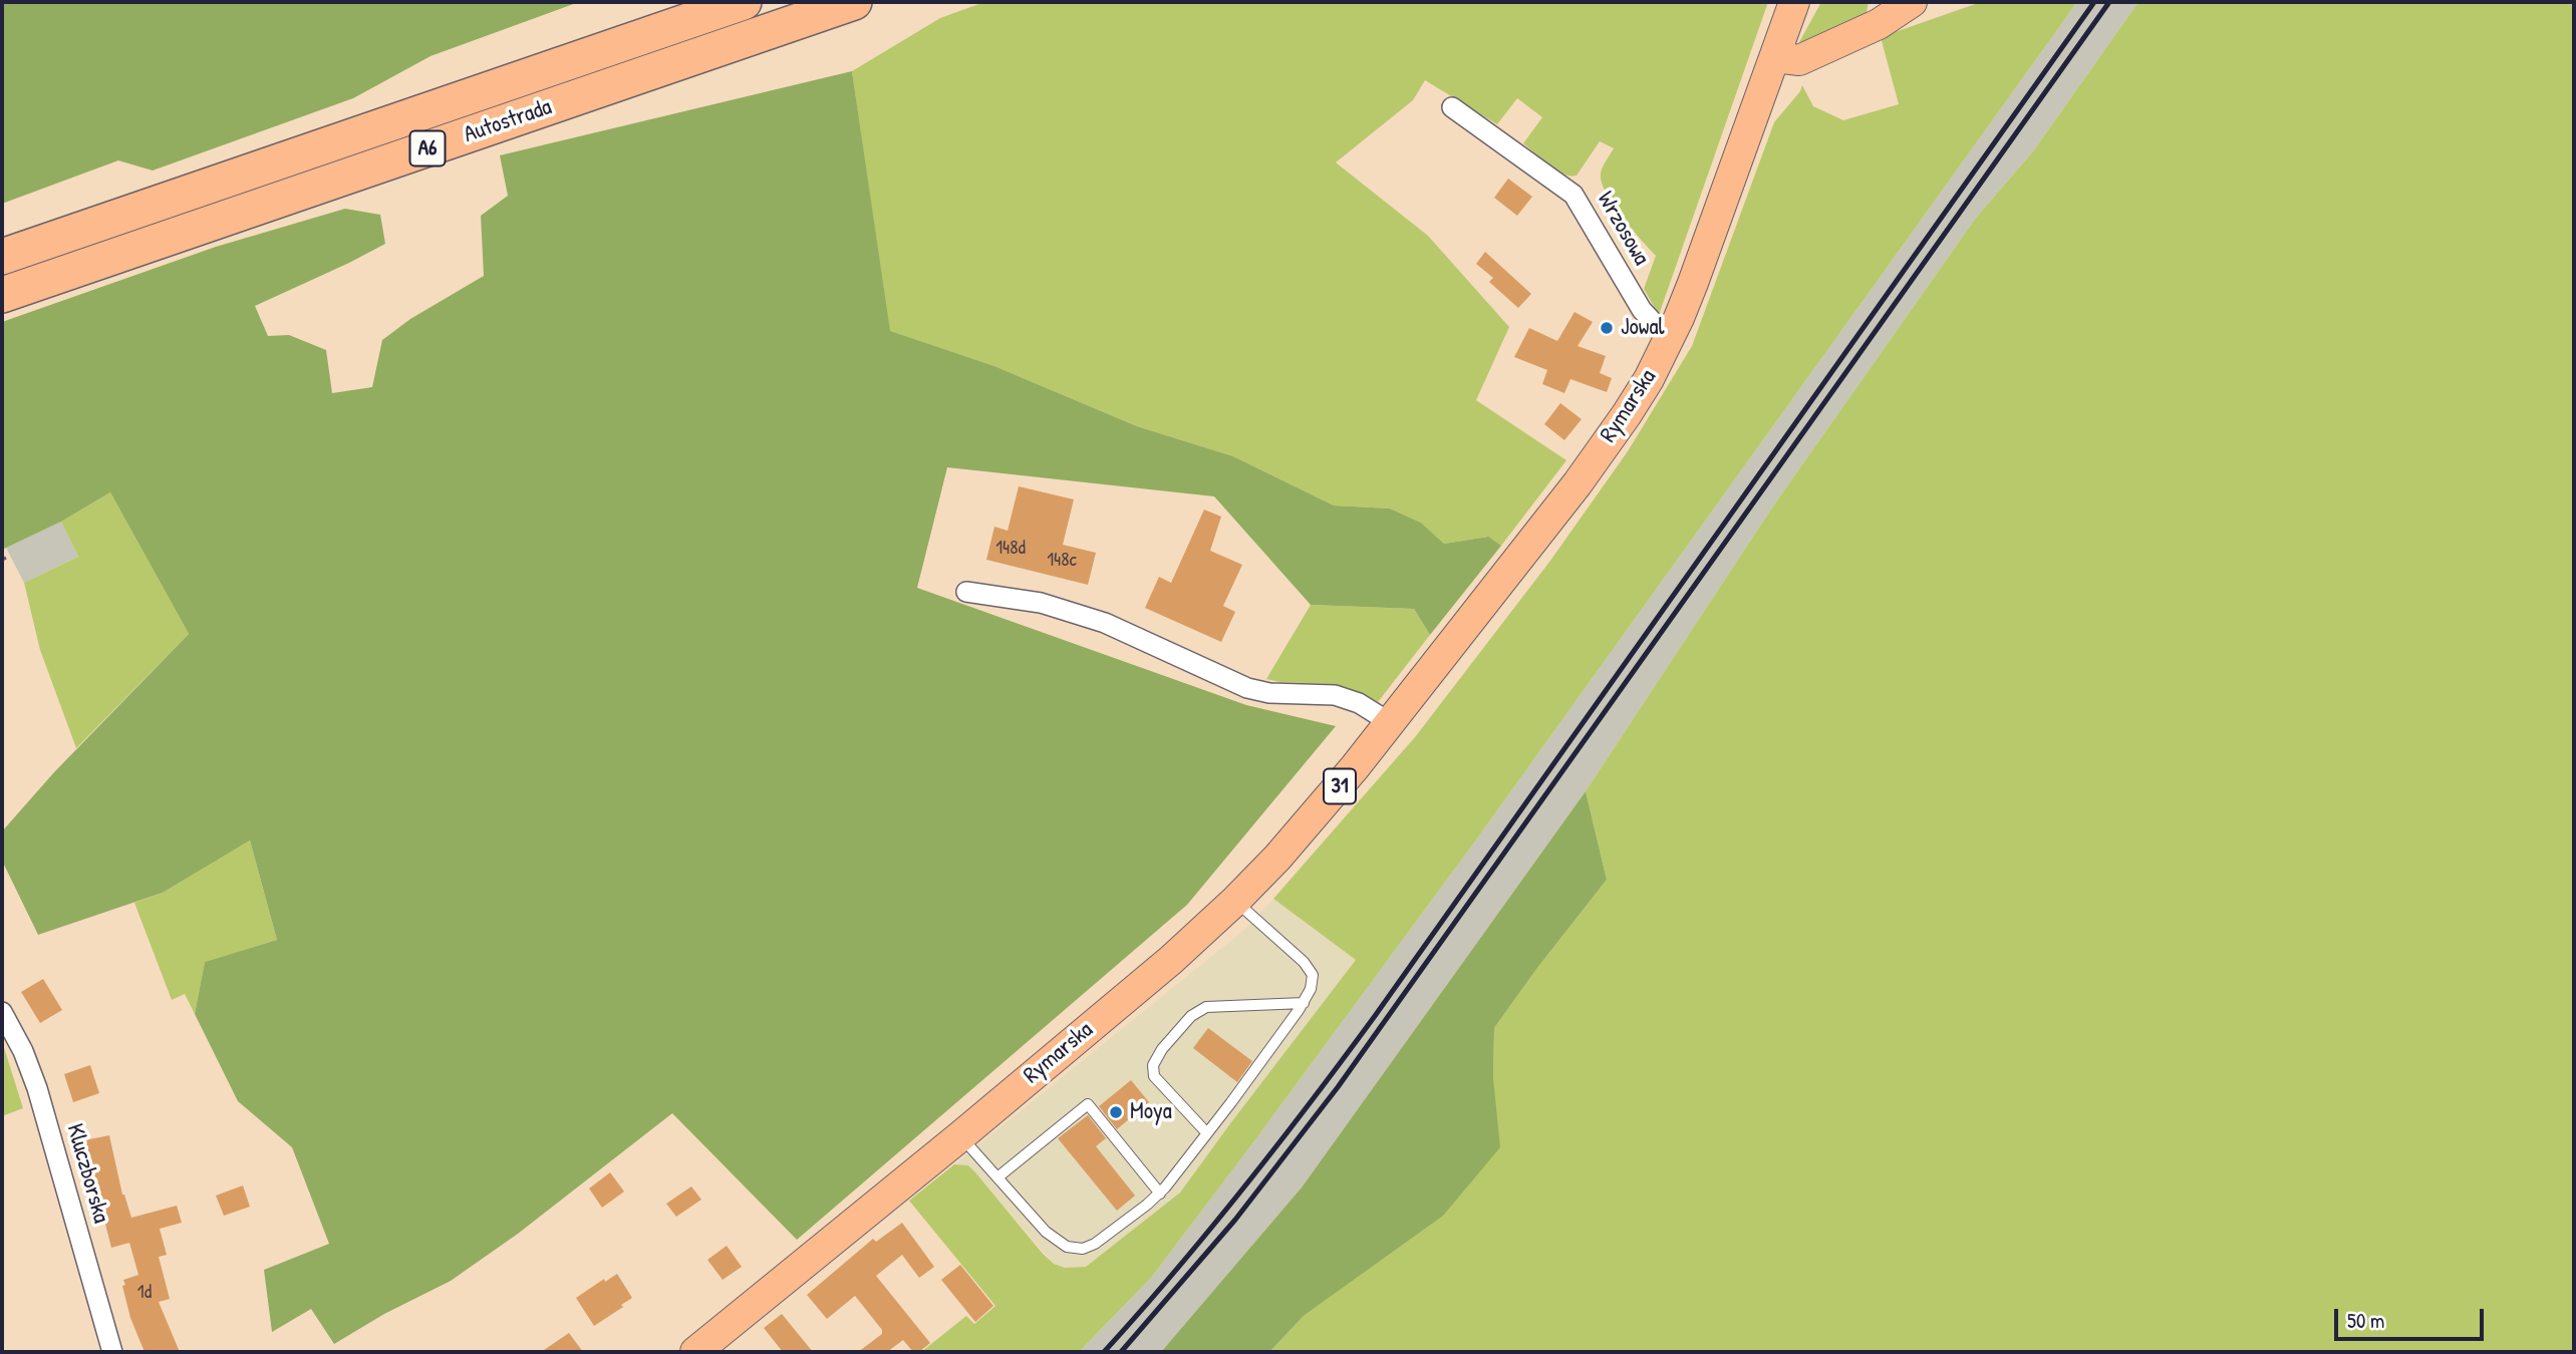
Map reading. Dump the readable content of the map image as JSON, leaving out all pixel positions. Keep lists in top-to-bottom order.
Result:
{
  "streets": {
    "highway": ["Autostrada", "A6"],
    "main road": ["Rymarska", "31"],
    "street": ["Wrzosowa", "Kluczborska"]
  },
  "crossings": [
    ["Wrzosowa", "Rymarska"]
  ],
  "places": ["Jowal", "Moya"],
  "house_numbers": ["148d", "148c", "1d"],
  "scale_bar": "50 m"
}
